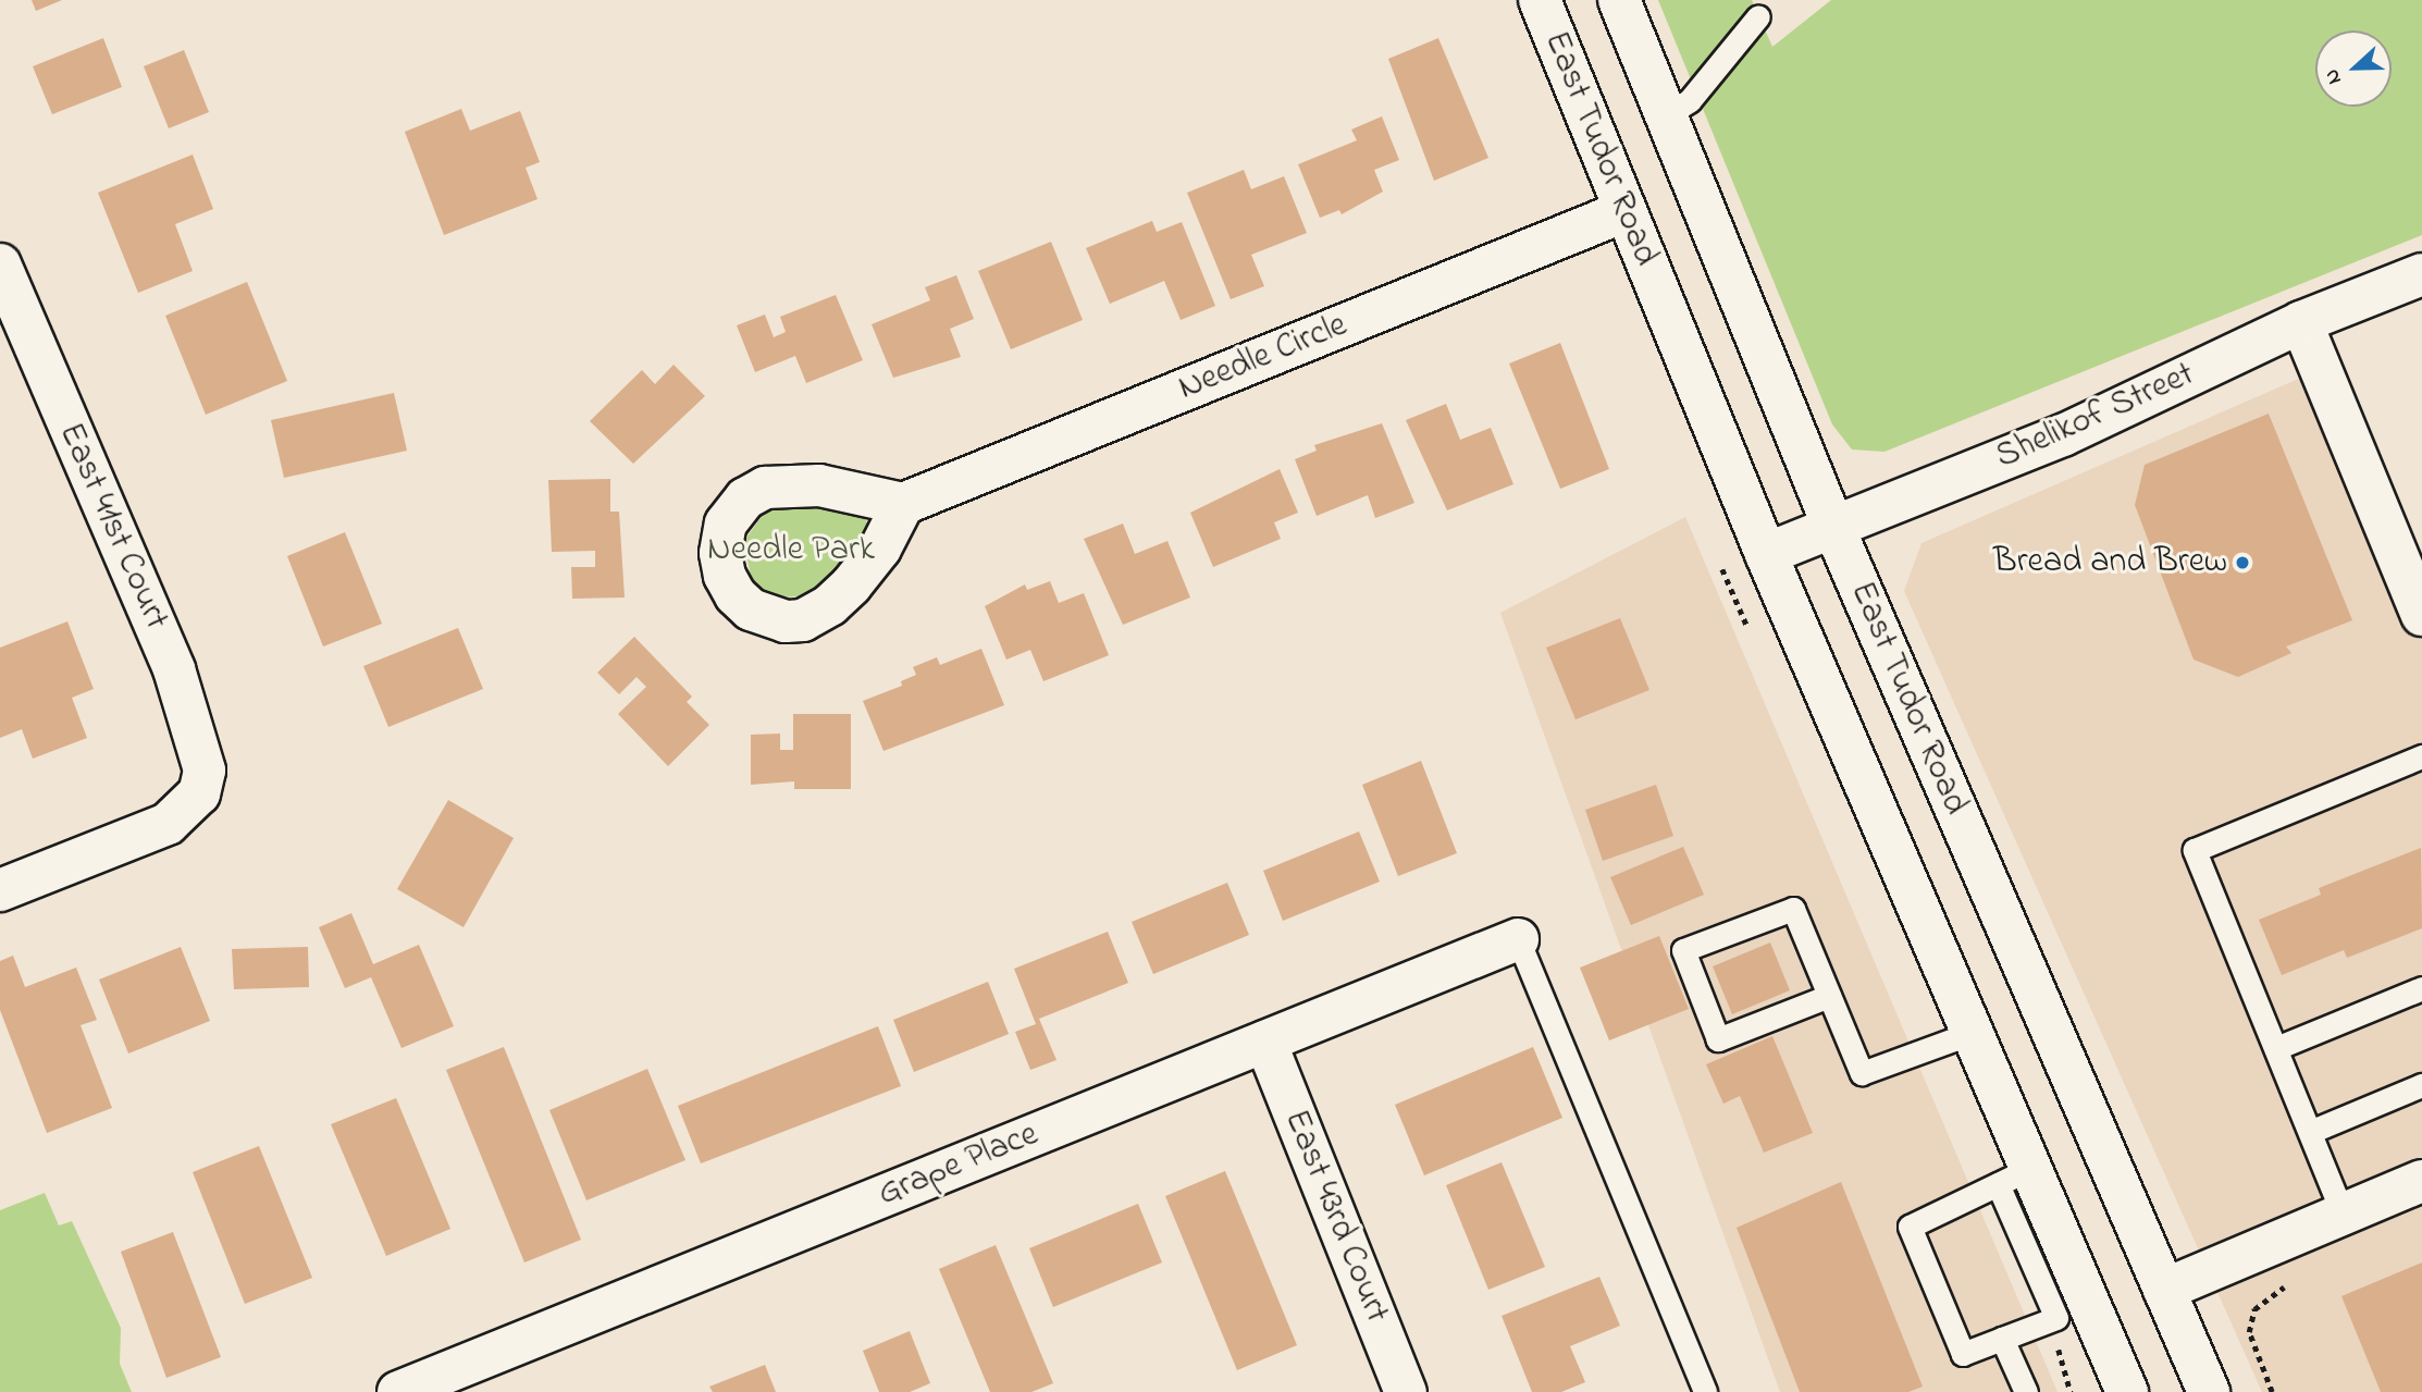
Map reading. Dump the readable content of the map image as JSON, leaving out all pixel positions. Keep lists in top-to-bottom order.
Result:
{
  "streets": {
    "street": [
      "East Tudor Road",
      "Needle Circle",
      "Shelikof Street",
      "East 41st Court",
      "Grape Place",
      "East 43rd Court"
    ]
  },
  "crossings": [
    ["East Tudor Road", "Needle Circle"],
    ["East Tudor Road", "Shelikof Street"],
    ["Grape Place", "East 43rd Court"]
  ],
  "parks": ["Needle Park"],
  "places": ["Bread and Brew"],
  "north": "left"
}
